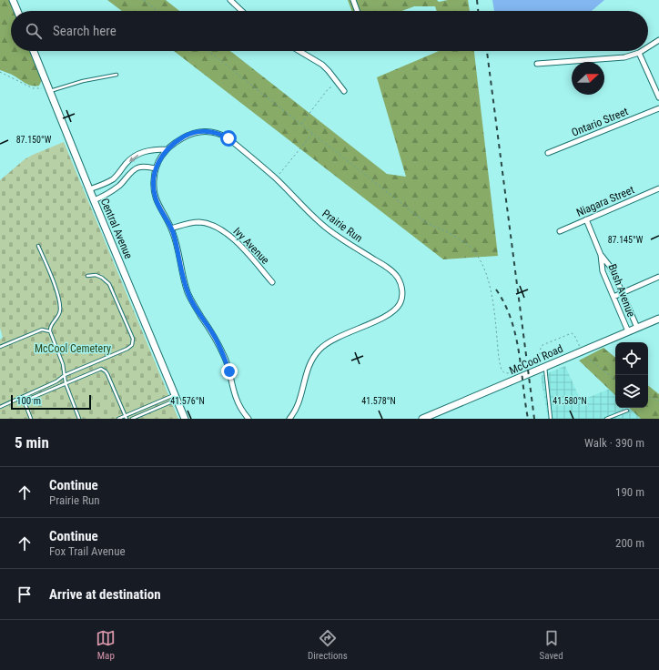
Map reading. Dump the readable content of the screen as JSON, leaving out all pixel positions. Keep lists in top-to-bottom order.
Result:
{
  "streets": {
    "street": [
      "Ontario Street",
      "Niagara Street",
      "Prairie Run",
      "Central Avenue",
      "Ivy Avenue",
      "Bush Avenue",
      "McCool Road"
    ]
  },
  "crossings": [
    ["Niagara Street", "Bush Avenue"],
    ["Prairie Run", "Ivy Avenue"],
    ["Bush Avenue", "McCool Road"]
  ],
  "parks": ["McCool Cemetery"],
  "scale_bar": "100 m",
  "north": "right",
  "page": {
    "search": "Search here",
    "scale": "100 m",
    "heading": ["5 min", "Walk · 390 m"],
    "list": [
      ["Continue", "Prairie Run", "190 m"],
      ["Continue", "Fox Trail Avenue", "200 m"],
      "Arrive at destination"
    ],
    "nav": ["Map", "Directions", "Saved"]
  },
  "coordinates": [
    "87.150°W",
    "87.145°W",
    "41.576°N",
    "41.578°N",
    "41.580°N"
  ]
}
